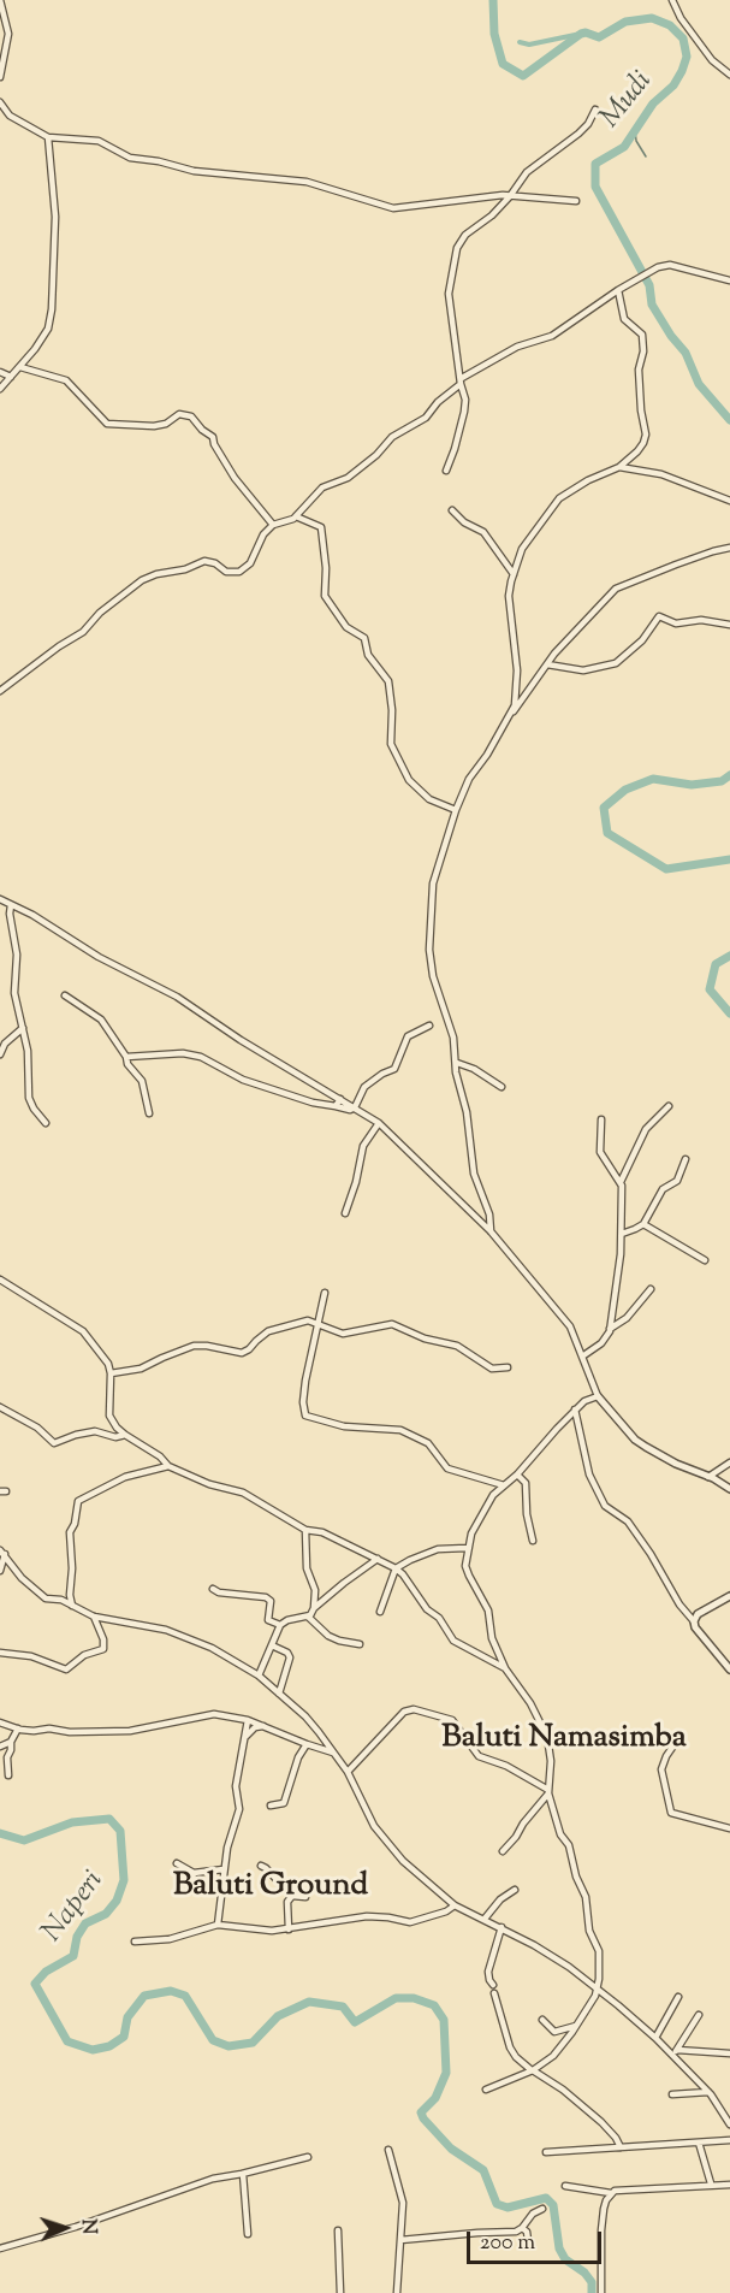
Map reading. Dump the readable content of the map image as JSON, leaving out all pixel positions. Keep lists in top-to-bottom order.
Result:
{
  "districts": ["Baluti Namasimba", "Baluti Ground"],
  "water": ["Mudi", "Naperi"],
  "scale_bar": "200 m",
  "north": "right"
}
